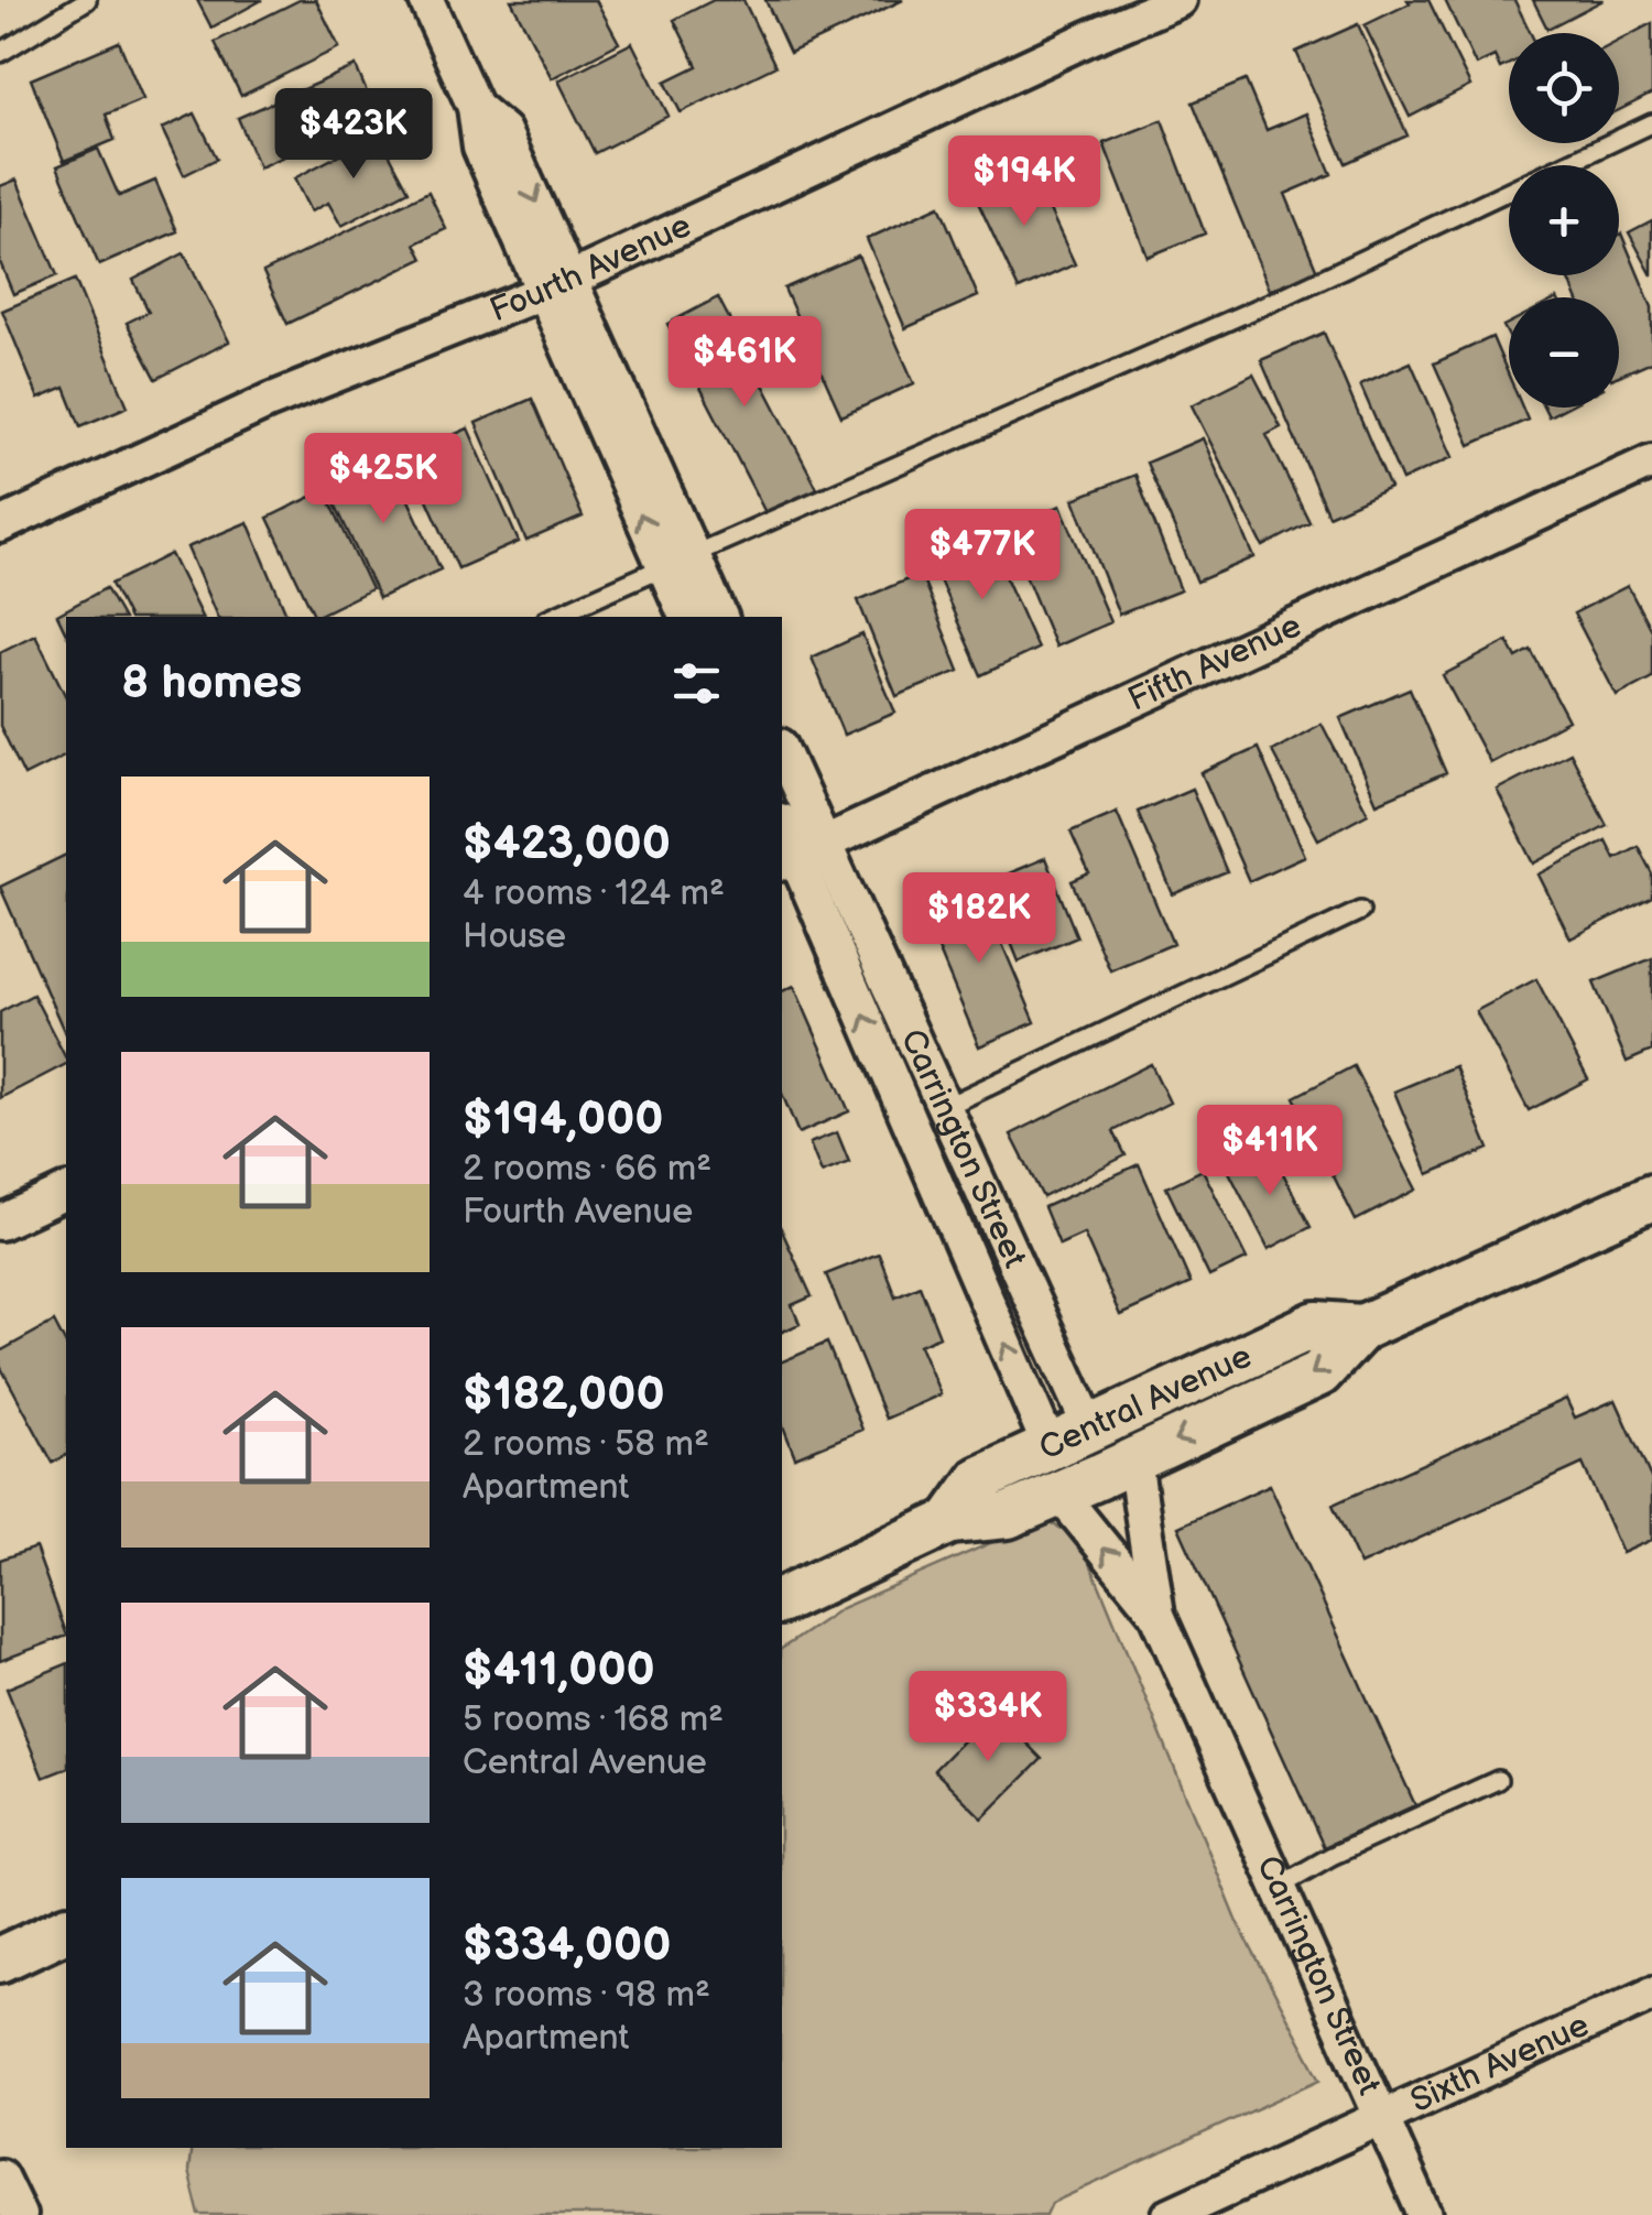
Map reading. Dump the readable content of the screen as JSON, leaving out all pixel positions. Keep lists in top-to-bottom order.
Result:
{
  "streets": {
    "main road": ["Central Avenue"],
    "street": [
      "Fourth Avenue",
      "Fifth Avenue",
      "Carrington Street",
      "Sixth Avenue"
    ]
  },
  "crossings": [
    ["Fifth Avenue", "Carrington Street"],
    ["Carrington Street", "Central Avenue"],
    ["Carrington Street", "Sixth Avenue"]
  ],
  "page": {
    "map_buttons": ["+", "−"],
    "price": [
      "$423K",
      "$194K",
      "$461K",
      "$425K",
      "$477K",
      "$182K",
      "$411K",
      "$334K"
    ],
    "heading": "8 homes",
    "list": [
      {
        "name": "$423,000",
        "note": "4 rooms · 124 m² · House"
      },
      {
        "name": "$194,000",
        "note": "2 rooms · 66 m² · Fourth Avenue"
      },
      {
        "name": "$182,000",
        "note": "2 rooms · 58 m² · Apartment"
      },
      {
        "name": "$411,000",
        "note": "5 rooms · 168 m² · Central Avenue"
      },
      {
        "name": "$334,000",
        "note": "3 rooms · 98 m² · Apartment"
      }
    ]
  }
}
